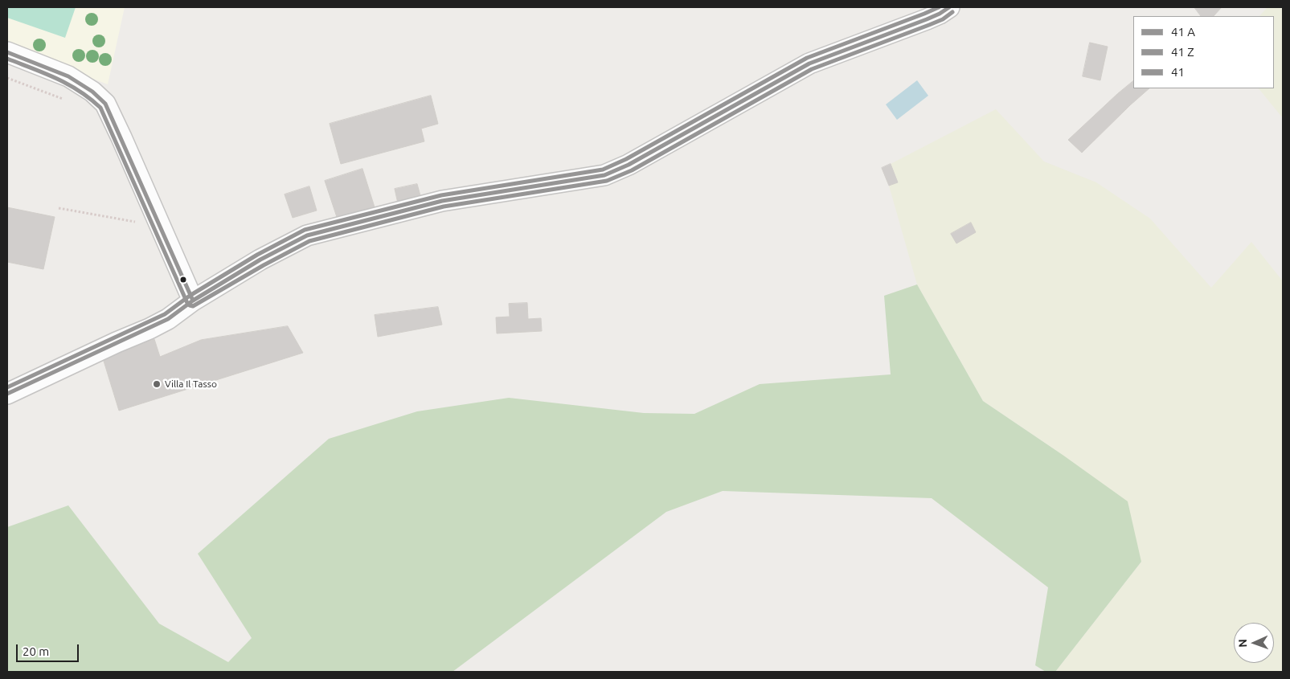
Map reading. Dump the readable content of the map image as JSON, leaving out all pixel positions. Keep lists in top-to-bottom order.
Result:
{
  "places": ["Villa Il Tasso"],
  "lines": ["transit line 41"],
  "legend": ["41 A", "41 Z", "41"],
  "scale_bar": "20 m",
  "north": "left"
}
